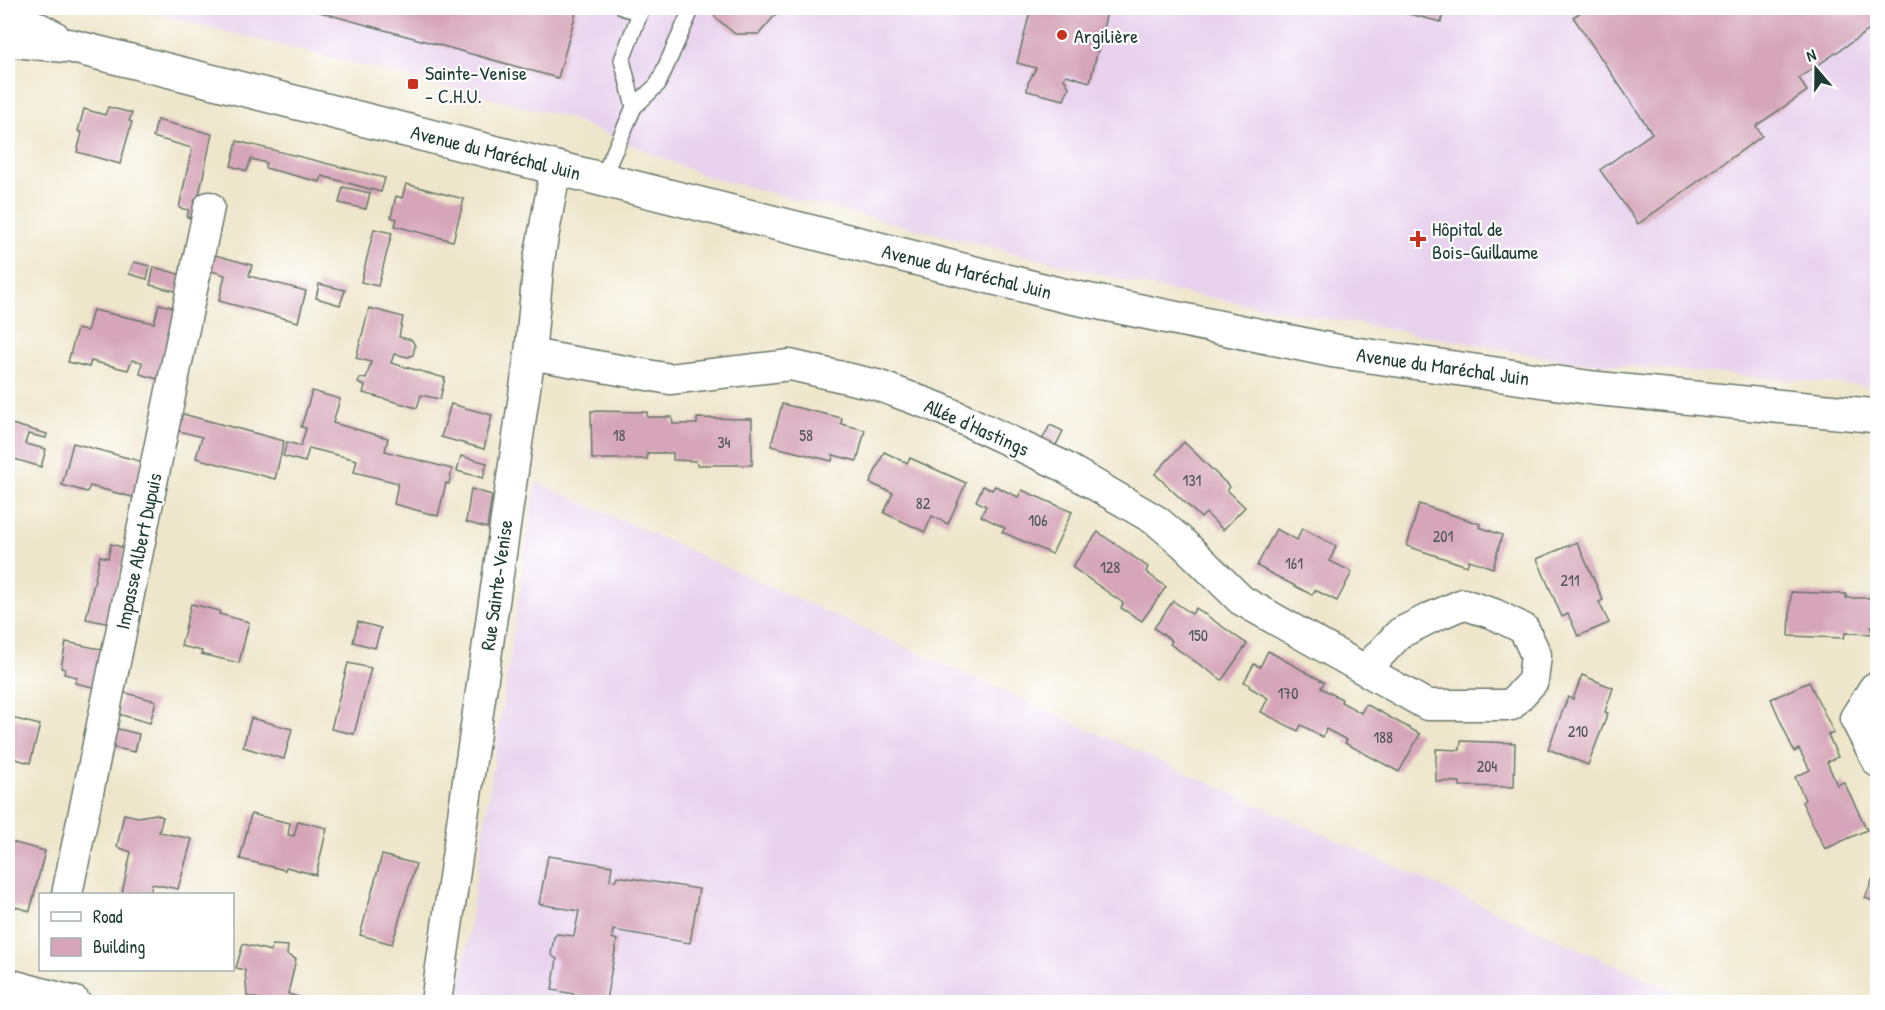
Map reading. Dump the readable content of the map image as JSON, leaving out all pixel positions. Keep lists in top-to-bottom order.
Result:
{
  "streets": {
    "street": [
      "Avenue du Maréchal Juin",
      "Allée d'Hastings",
      "Impasse Albert Dupuis",
      "Rue Sainte-Venise"
    ]
  },
  "crossings": [
    ["Avenue du Maréchal Juin", "Rue Sainte-Venise"],
    ["Allée d'Hastings", "Rue Sainte-Venise"]
  ],
  "places": {
    "other": ["Argilière"],
    "transit": ["Sainte-Venise - C.H.U."],
    "health": ["Hôpital de Bois-Guillaume"]
  },
  "house_numbers": [
    "18",
    "58",
    "34",
    "131",
    "82",
    "106",
    "201",
    "161",
    "128",
    "211",
    "150",
    "170",
    "210",
    "188",
    "204"
  ],
  "legend": ["Road", "Building"],
  "north": "top"
}
